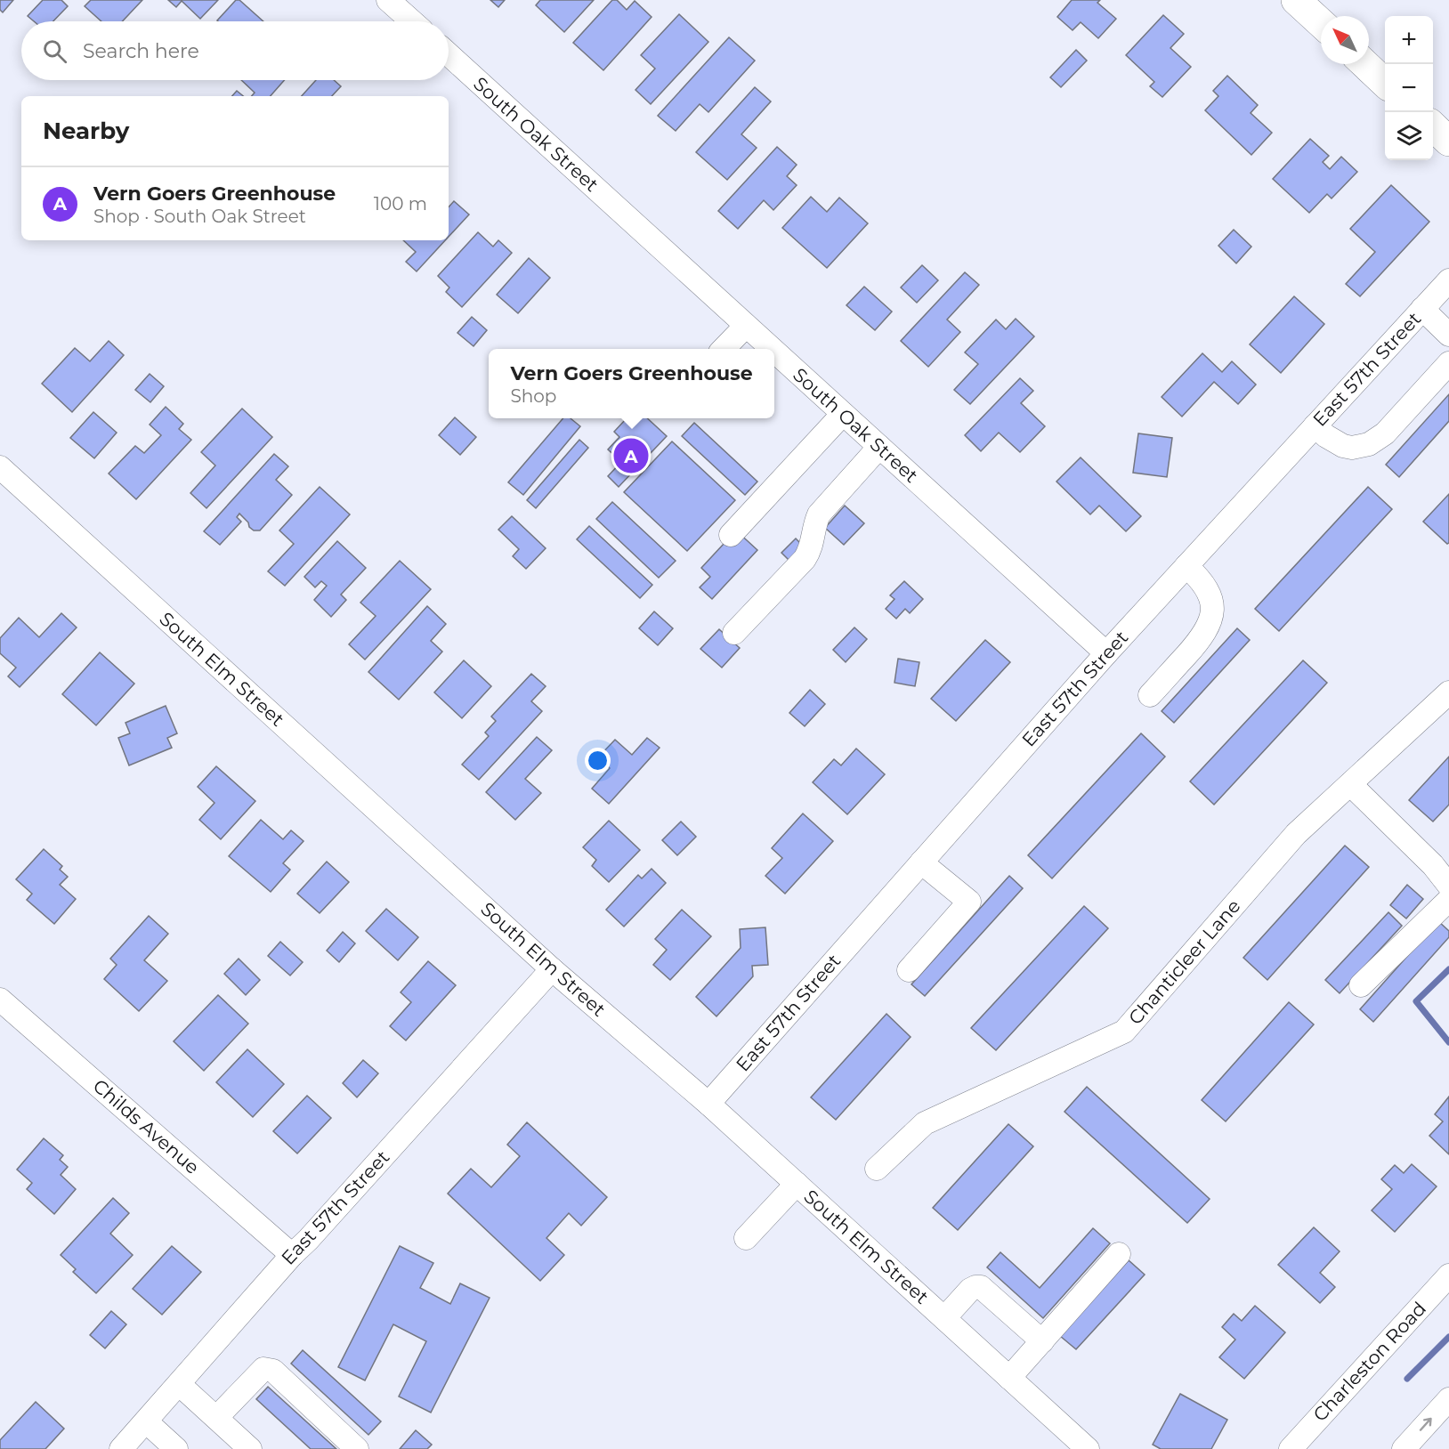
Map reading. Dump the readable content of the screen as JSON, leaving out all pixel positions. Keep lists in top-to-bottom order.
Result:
{
  "streets": {
    "street": [
      "South Oak Street",
      "East 57th Street",
      "South Elm Street",
      "Chanticleer Lane",
      "Childs Avenue",
      "Charleston Road"
    ]
  },
  "crossings": [
    ["South Oak Street", "East 57th Street"],
    ["East 57th Street", "South Elm Street"],
    ["East 57th Street", "Childs Avenue"]
  ],
  "north": "top left",
  "page": {
    "map_buttons": ["+", "−"],
    "search": "Search here",
    "heading": "Nearby",
    "list": [
      {
        "mark": "A",
        "name": "Vern Goers Greenhouse",
        "note": "Shop · South Oak Street",
        "value": "100 m"
      }
    ],
    "popup": ["Vern Goers Greenhouse", "Shop"],
    "pins": "A"
  }
}
